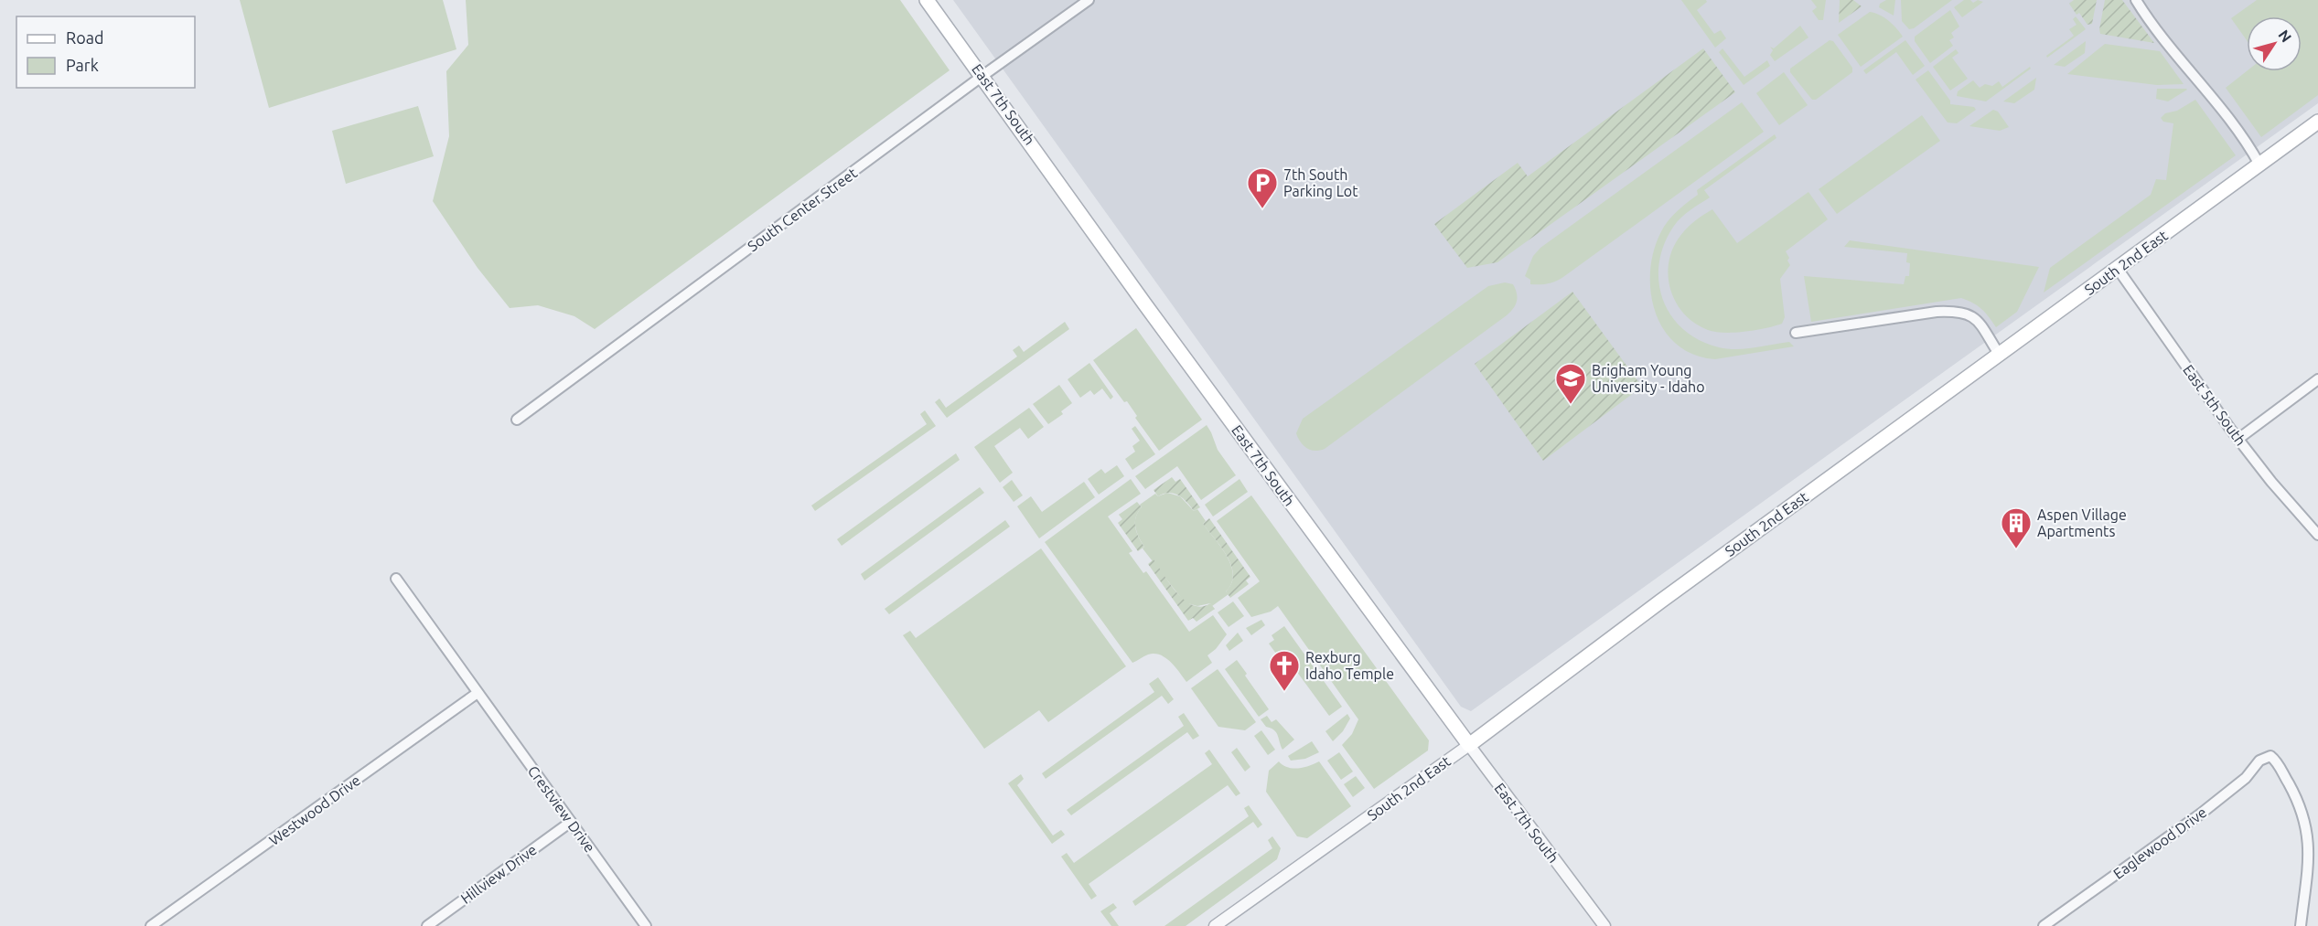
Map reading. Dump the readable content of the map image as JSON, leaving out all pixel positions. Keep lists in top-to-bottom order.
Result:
{
  "streets": {
    "main road": ["East 7th South", "South 2nd East"],
    "street": [
      "South Center Street",
      "East 5th South",
      "Crestview Drive",
      "Westwood Drive",
      "Eaglewood Drive",
      "Hillview Drive"
    ]
  },
  "crossings": [
    ["East 7th South", "South Center Street"],
    ["East 7th South", "South 2nd East"],
    ["South 2nd East", "East 5th South"],
    ["Crestview Drive", "Westwood Drive"],
    ["Crestview Drive", "Hillview Drive"]
  ],
  "places": {
    "parking": ["7th South Parking Lot"],
    "school or university": ["Brigham Young University - Idaho"],
    "building": ["Aspen Village Apartments"],
    "church": ["Rexburg Idaho Temple"]
  },
  "legend": ["Road", "Park"],
  "north": "top right"
}
